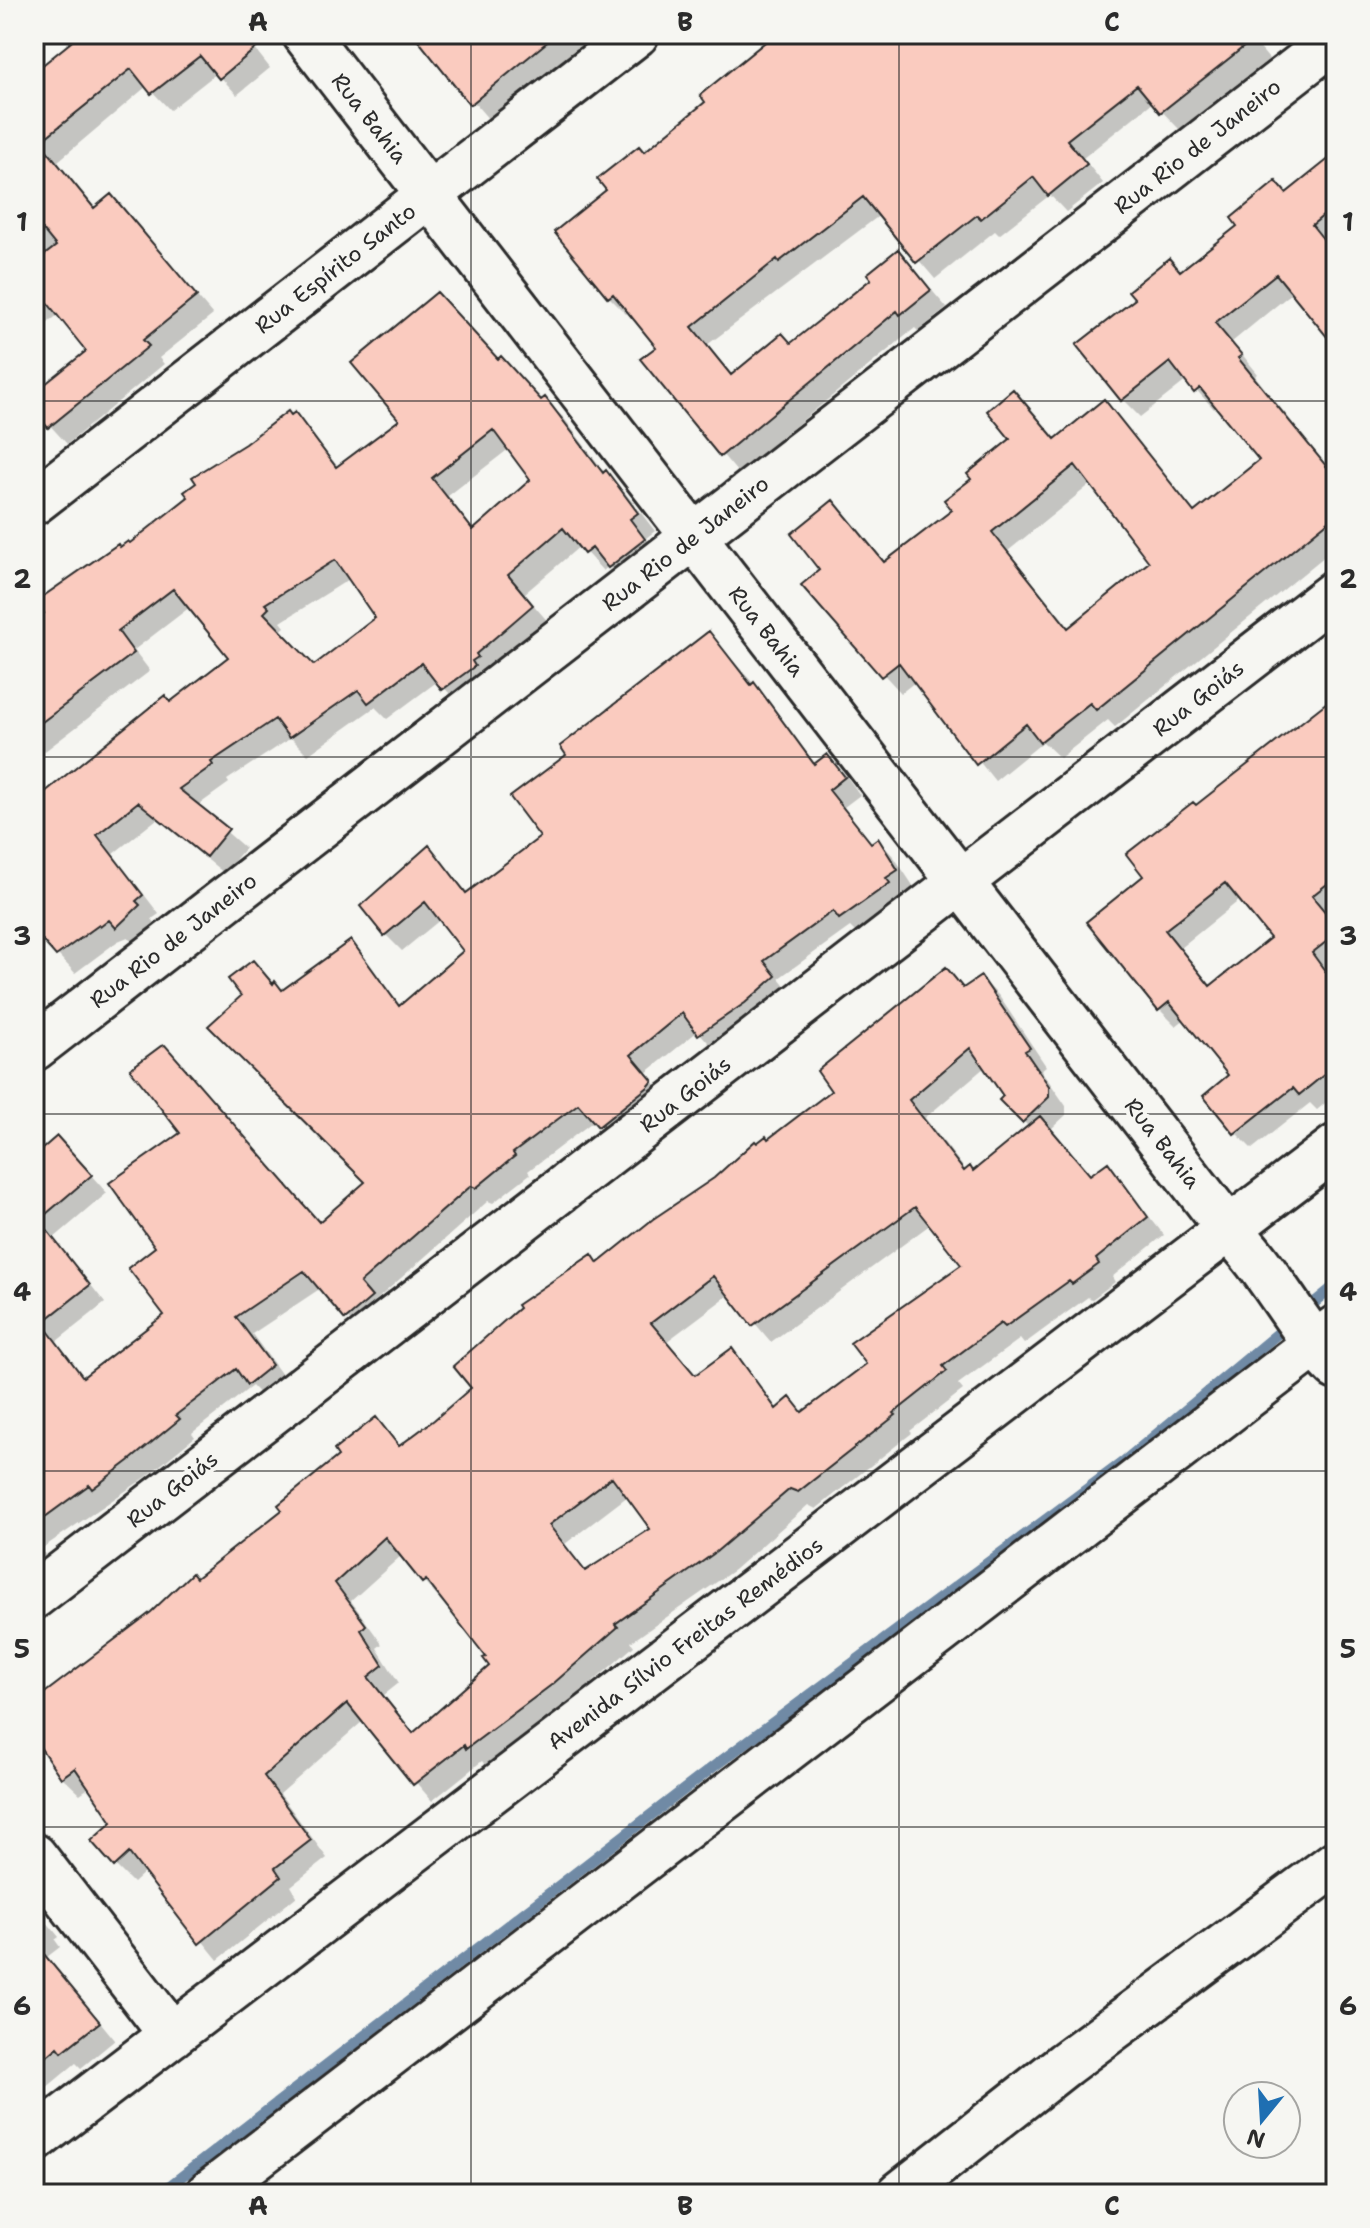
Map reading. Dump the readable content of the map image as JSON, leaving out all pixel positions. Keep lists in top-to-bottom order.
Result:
{
  "streets": {
    "street": [
      "Rua Bahia",
      "Rua Rio de Janeiro",
      "Rua Espírito Santo",
      "Rua Goiás",
      "Avenida Sílvio Freitas Remédios"
    ]
  },
  "crossings": [
    ["Rua Bahia", "Rua Rio de Janeiro"],
    ["Rua Bahia", "Rua Espírito Santo"],
    ["Rua Bahia", "Rua Goiás"],
    ["Rua Bahia", "Avenida Sílvio Freitas Remédios"]
  ],
  "north": "bottom",
  "grid": {
    "columns": ["A", "B", "C"],
    "rows": [
      "1",
      "2",
      "3",
      "4",
      "5",
      "6"
    ]
  }
}
